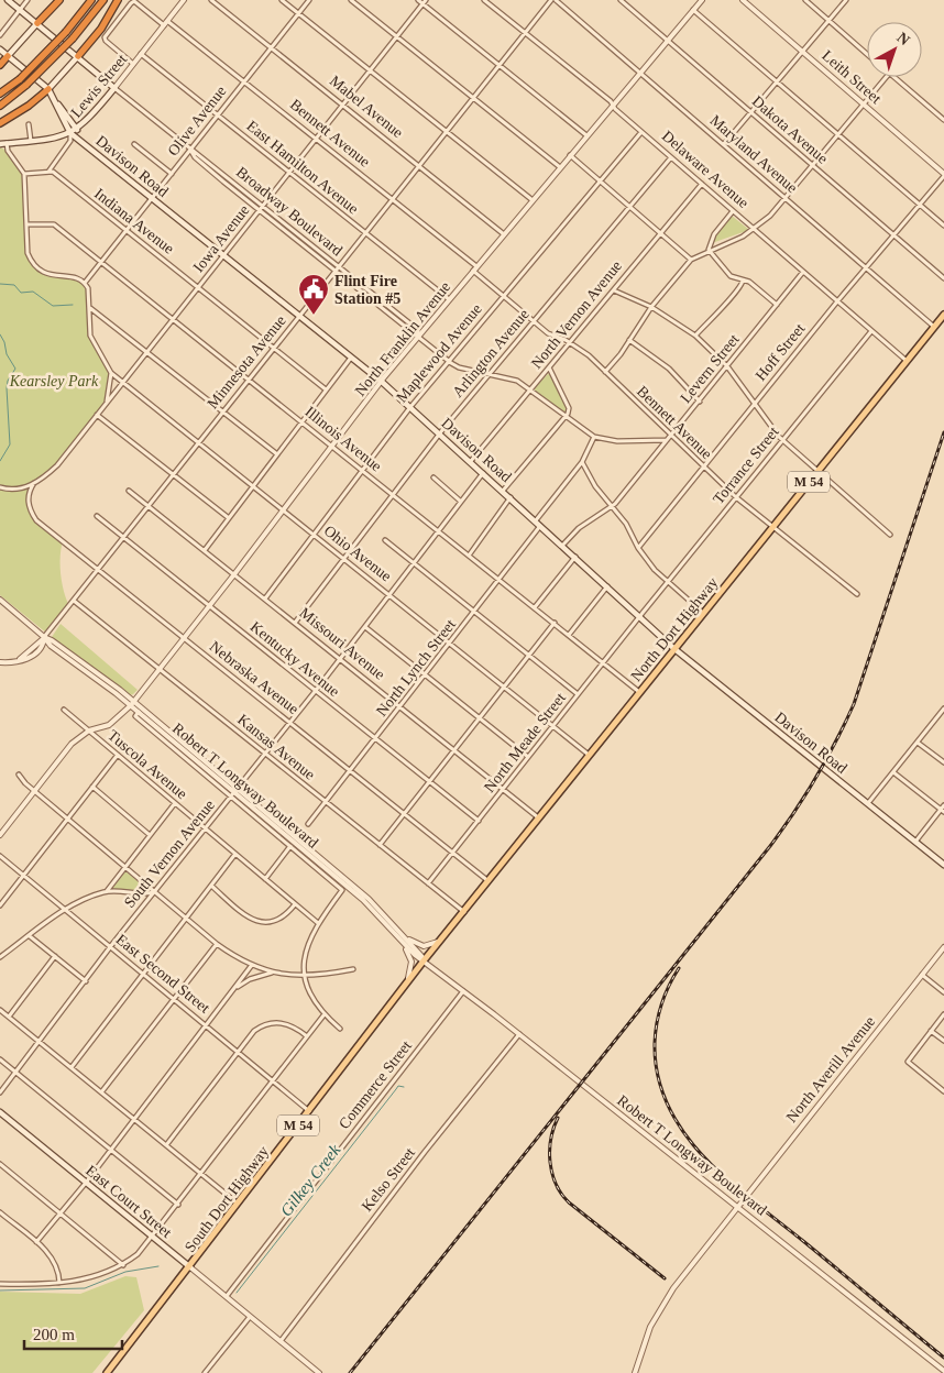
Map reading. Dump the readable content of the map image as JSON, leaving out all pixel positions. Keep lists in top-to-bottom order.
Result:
{
  "streets": {
    "main road": [
      "Lewis Street",
      "Davison Road",
      "Broadway Boulevard",
      "M 54",
      "North Dort Highway",
      "South Dort Highway",
      "East Court Street"
    ],
    "street": [
      "Leith Street",
      "Mabel Avenue",
      "Olive Avenue",
      "Dakota Avenue",
      "Bennett Avenue",
      "Maryland Avenue",
      "East Hamilton Avenue",
      "Delaware Avenue",
      "Indiana Avenue",
      "Iowa Avenue",
      "North Vernon Avenue",
      "North Franklin Avenue",
      "Hoff Street",
      "Maplewood Avenue",
      "Arlington Avenue",
      "Minnesota Avenue",
      "Levern Street",
      "Illinois Avenue",
      "Torrance Street",
      "Ohio Avenue",
      "Missouri Avenue",
      "Kentucky Avenue",
      "North Lynch Street",
      "Nebraska Avenue",
      "North Meade Street",
      "Kansas Avenue",
      "Tuscola Avenue",
      "Robert T Longway Boulevard",
      "South Vernon Avenue",
      "East Second Street",
      "North Averill Avenue",
      "Commerce Street",
      "Kelso Street"
    ]
  },
  "crossings": [
    ["Leith Street", "Hoff Street"],
    ["Lewis Street", "Bennett Avenue"],
    ["Lewis Street", "Davison Road"],
    ["Lewis Street", "East Hamilton Avenue"],
    ["Lewis Street", "Broadway Boulevard"],
    ["Mabel Avenue", "Olive Avenue"],
    ["Mabel Avenue", "Iowa Avenue"],
    ["Mabel Avenue", "North Franklin Avenue"],
    ["Mabel Avenue", "Minnesota Avenue"],
    ["Olive Avenue", "Bennett Avenue"],
    ["Olive Avenue", "Davison Road"],
    ["Olive Avenue", "East Hamilton Avenue"],
    ["Olive Avenue", "Broadway Boulevard"],
    ["Olive Avenue", "Indiana Avenue"],
    ["Olive Avenue", "Illinois Avenue"],
    ["Dakota Avenue", "North Franklin Avenue"],
    ["Dakota Avenue", "Hoff Street"],
    ["Bennett Avenue", "Iowa Avenue"],
    ["Bennett Avenue", "North Vernon Avenue"],
    ["Bennett Avenue", "North Franklin Avenue"],
    ["Bennett Avenue", "Hoff Street"],
    ["Bennett Avenue", "Maplewood Avenue"],
    ["Bennett Avenue", "Arlington Avenue"],
    ["Bennett Avenue", "Minnesota Avenue"],
    ["Bennett Avenue", "Levern Street"],
    ["Bennett Avenue", "Torrance Street"],
    ["Bennett Avenue", "North Dort Highway"],
    ["Maryland Avenue", "North Franklin Avenue"],
    ["Maryland Avenue", "Hoff Street"],
    ["Maryland Avenue", "Minnesota Avenue"],
    ["Maryland Avenue", "North Dort Highway"],
    ["Davison Road", "Iowa Avenue"],
    ["Davison Road", "North Vernon Avenue"],
    ["Davison Road", "North Franklin Avenue"],
    ["Davison Road", "Maplewood Avenue"],
    ["Davison Road", "Arlington Avenue"],
    ["Davison Road", "Minnesota Avenue"],
    ["Davison Road", "Levern Street"],
    ["Davison Road", "Torrance Street"],
    ["Davison Road", "North Dort Highway"],
    ["Davison Road", "North Lynch Street"],
    ["Davison Road", "North Meade Street"],
    ["East Hamilton Avenue", "Iowa Avenue"],
    ["East Hamilton Avenue", "North Franklin Avenue"],
    ["East Hamilton Avenue", "Minnesota Avenue"],
    ["Delaware Avenue", "North Vernon Avenue"],
    ["Delaware Avenue", "North Franklin Avenue"],
    ["Delaware Avenue", "Hoff Street"],
    ["Delaware Avenue", "Maplewood Avenue"],
    ["Delaware Avenue", "Arlington Avenue"],
    ["Delaware Avenue", "Minnesota Avenue"],
    ["Delaware Avenue", "Levern Street"],
    ["Delaware Avenue", "Torrance Street"],
    ["Delaware Avenue", "North Dort Highway"],
    ["Broadway Boulevard", "Iowa Avenue"],
    ["Broadway Boulevard", "North Vernon Avenue"],
    ["Broadway Boulevard", "North Franklin Avenue"],
    ["Broadway Boulevard", "Maplewood Avenue"],
    ["Broadway Boulevard", "Arlington Avenue"],
    ["Broadway Boulevard", "Minnesota Avenue"],
    ["Broadway Boulevard", "Levern Street"],
    ["Indiana Avenue", "Iowa Avenue"],
    ["Indiana Avenue", "Minnesota Avenue"],
    ["Iowa Avenue", "Illinois Avenue"],
    ["Iowa Avenue", "Ohio Avenue"],
    ["North Franklin Avenue", "Illinois Avenue"],
    ["North Franklin Avenue", "Ohio Avenue"],
    ["North Franklin Avenue", "Missouri Avenue"],
    ["North Franklin Avenue", "Kentucky Avenue"],
    ["North Franklin Avenue", "Nebraska Avenue"],
    ["North Franklin Avenue", "Kansas Avenue"],
    ["North Franklin Avenue", "Tuscola Avenue"],
    ["North Franklin Avenue", "Robert T Longway Boulevard"],
    ["Maplewood Avenue", "Illinois Avenue"],
    ["Maplewood Avenue", "Ohio Avenue"],
    ["Maplewood Avenue", "Missouri Avenue"],
    ["Arlington Avenue", "Illinois Avenue"],
    ["Arlington Avenue", "Ohio Avenue"],
    ["Arlington Avenue", "Missouri Avenue"],
    ["Minnesota Avenue", "Illinois Avenue"],
    ["Minnesota Avenue", "Ohio Avenue"],
    ["Minnesota Avenue", "Missouri Avenue"],
    ["Minnesota Avenue", "Kentucky Avenue"],
    ["Minnesota Avenue", "Nebraska Avenue"],
    ["Minnesota Avenue", "Kansas Avenue"],
    ["Minnesota Avenue", "Robert T Longway Boulevard"],
    ["Illinois Avenue", "North Dort Highway"],
    ["Illinois Avenue", "North Lynch Street"],
    ["Illinois Avenue", "North Meade Street"],
    ["Torrance Street", "North Meade Street"],
    ["Ohio Avenue", "North Dort Highway"],
    ["Ohio Avenue", "North Lynch Street"],
    ["Ohio Avenue", "North Meade Street"],
    ["North Dort Highway", "Missouri Avenue"],
    ["North Dort Highway", "Nebraska Avenue"],
    ["North Dort Highway", "Kansas Avenue"],
    ["North Dort Highway", "Robert T Longway Boulevard"],
    ["North Dort Highway", "South Dort Highway"],
    ["Missouri Avenue", "North Lynch Street"],
    ["Missouri Avenue", "North Meade Street"],
    ["Kentucky Avenue", "North Lynch Street"],
    ["Kentucky Avenue", "North Meade Street"],
    ["North Lynch Street", "Nebraska Avenue"],
    ["North Lynch Street", "Kansas Avenue"],
    ["Nebraska Avenue", "North Meade Street"],
    ["North Meade Street", "Kansas Avenue"],
    ["Tuscola Avenue", "South Vernon Avenue"],
    ["Robert T Longway Boulevard", "South Vernon Avenue"],
    ["Robert T Longway Boulevard", "North Averill Avenue"],
    ["Robert T Longway Boulevard", "Commerce Street"],
    ["Robert T Longway Boulevard", "Kelso Street"],
    ["Robert T Longway Boulevard", "South Dort Highway"],
    ["South Vernon Avenue", "East Second Street"],
    ["East Second Street", "South Dort Highway"],
    ["Commerce Street", "East Court Street"],
    ["Kelso Street", "East Court Street"],
    ["South Dort Highway", "East Court Street"]
  ],
  "water": ["Gilkey Creek"],
  "parks": ["Kearsley Park"],
  "places": {
    "public building": ["Flint Fire Station #5"]
  },
  "scale_bar": "200 m",
  "north": "top right"
}
